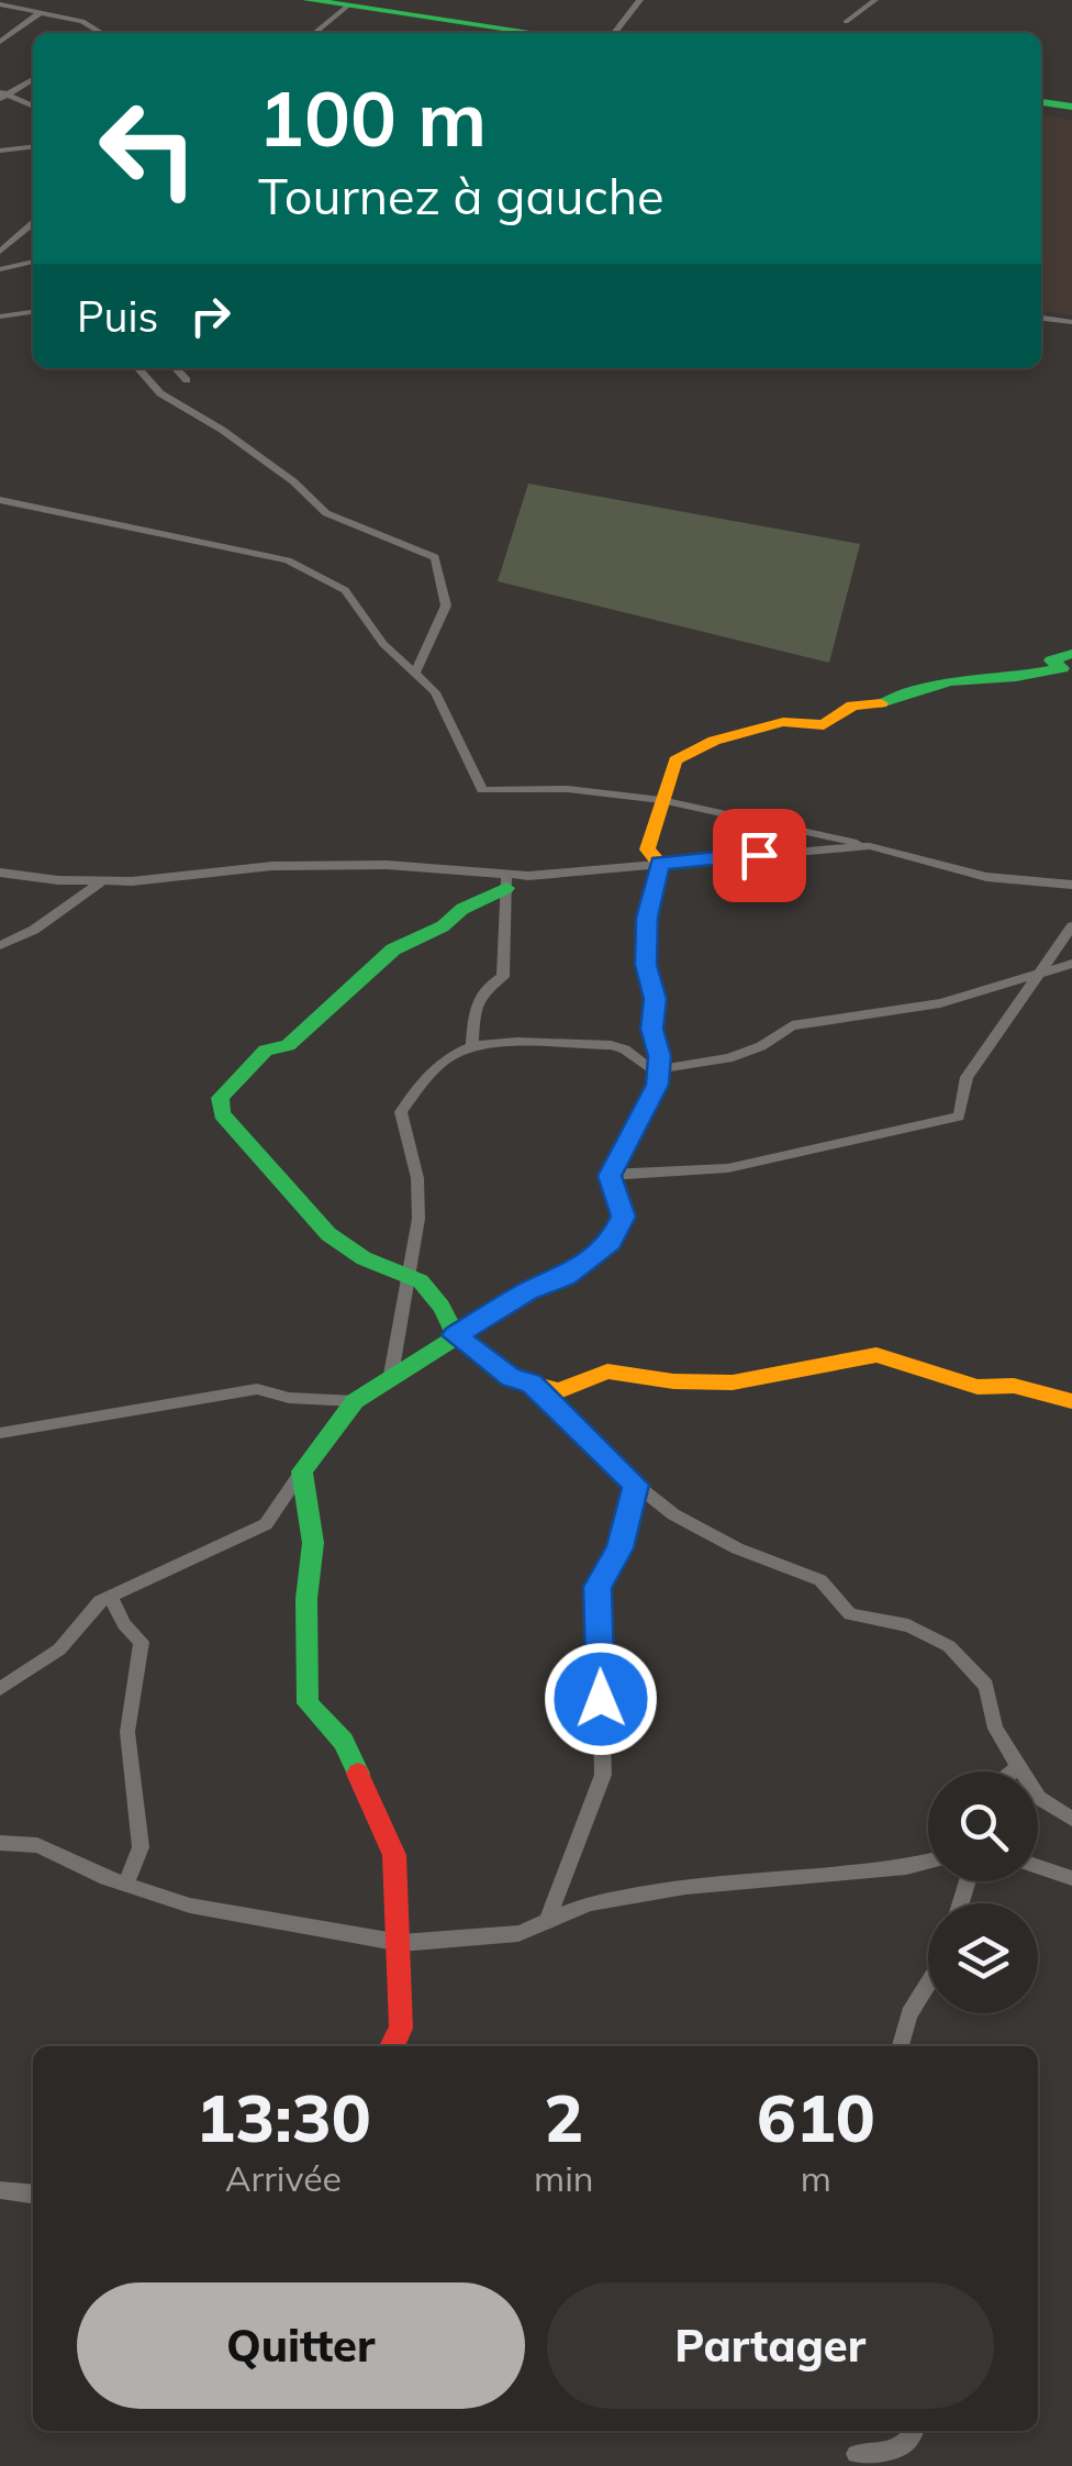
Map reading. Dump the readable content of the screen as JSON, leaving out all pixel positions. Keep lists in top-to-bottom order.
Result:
{
  "page": {
    "turn": ["100 m", "Tournez à gauche"],
    "then": "Puis",
    "eta": [
      "13:30",
      "Arrivée",
      "2",
      "min",
      "610",
      "m"
    ],
    "buttons": ["Quitter", "Partager"]
  }
}
